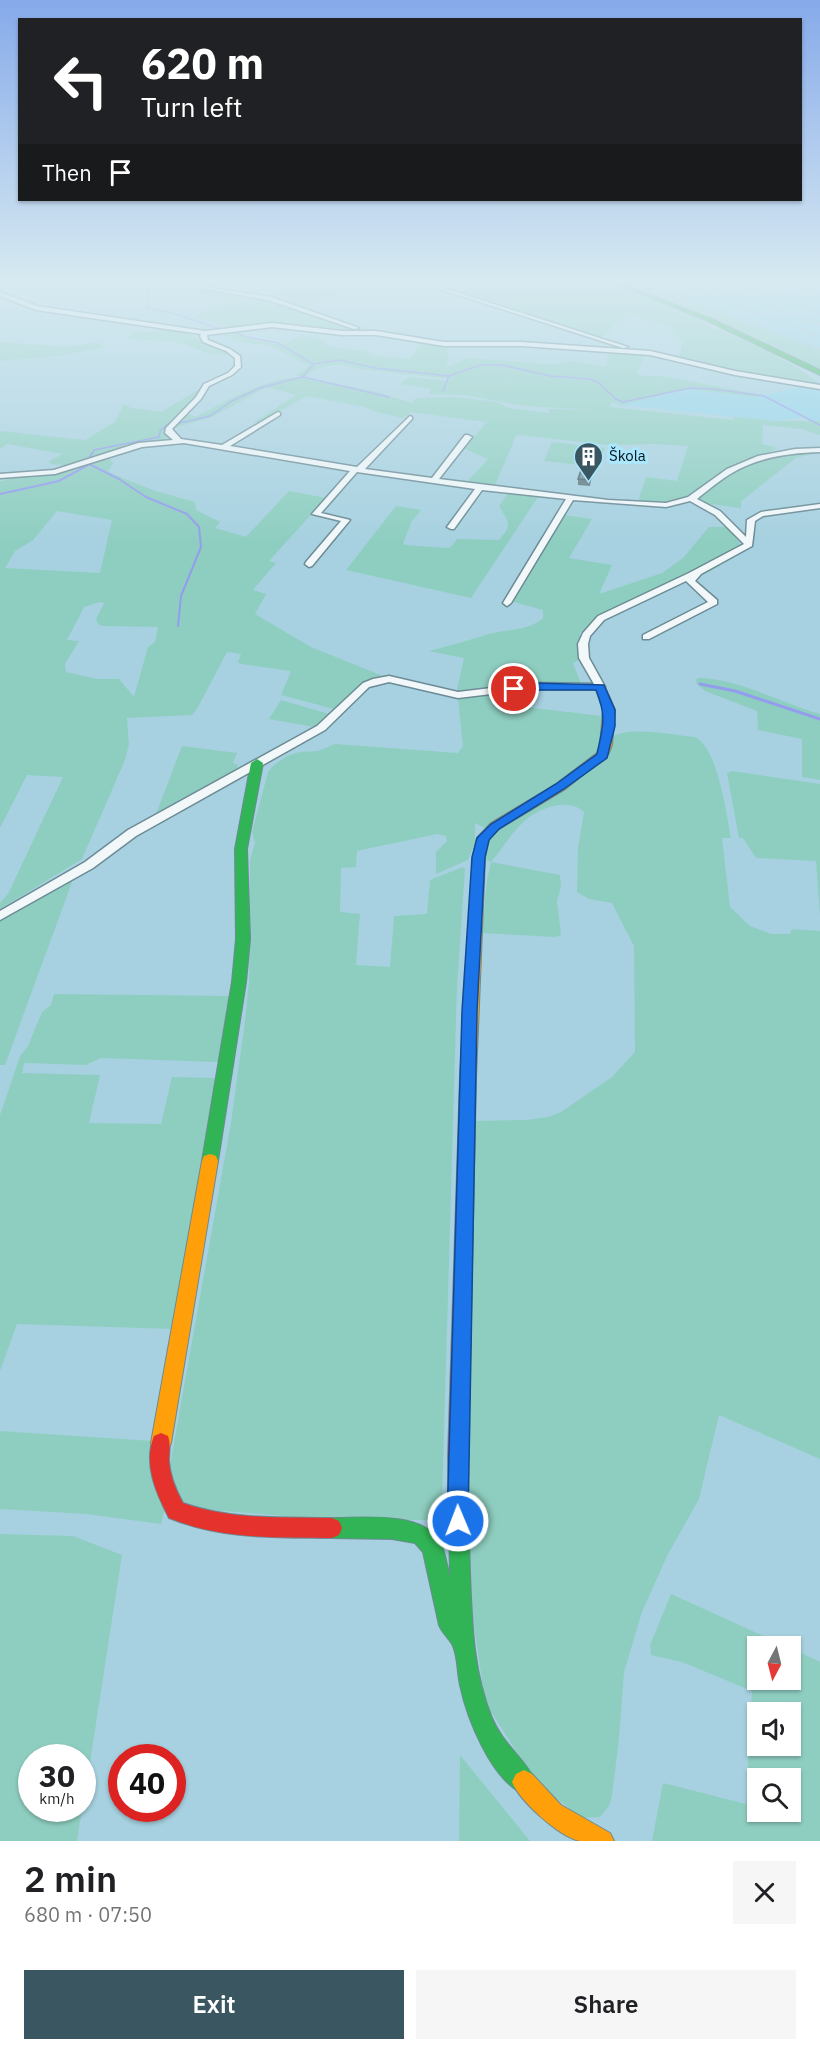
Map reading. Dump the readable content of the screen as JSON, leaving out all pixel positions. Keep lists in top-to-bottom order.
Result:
{
  "places": {
    "building": ["Škola"]
  },
  "north": "bottom",
  "page": {
    "turn": ["620 m", "Turn left"],
    "then": "Then",
    "speed": "30 km/h",
    "limit": "40",
    "heading": ["2 min", "680 m · 07:50"],
    "buttons": ["Exit", "Share"]
  }
}
